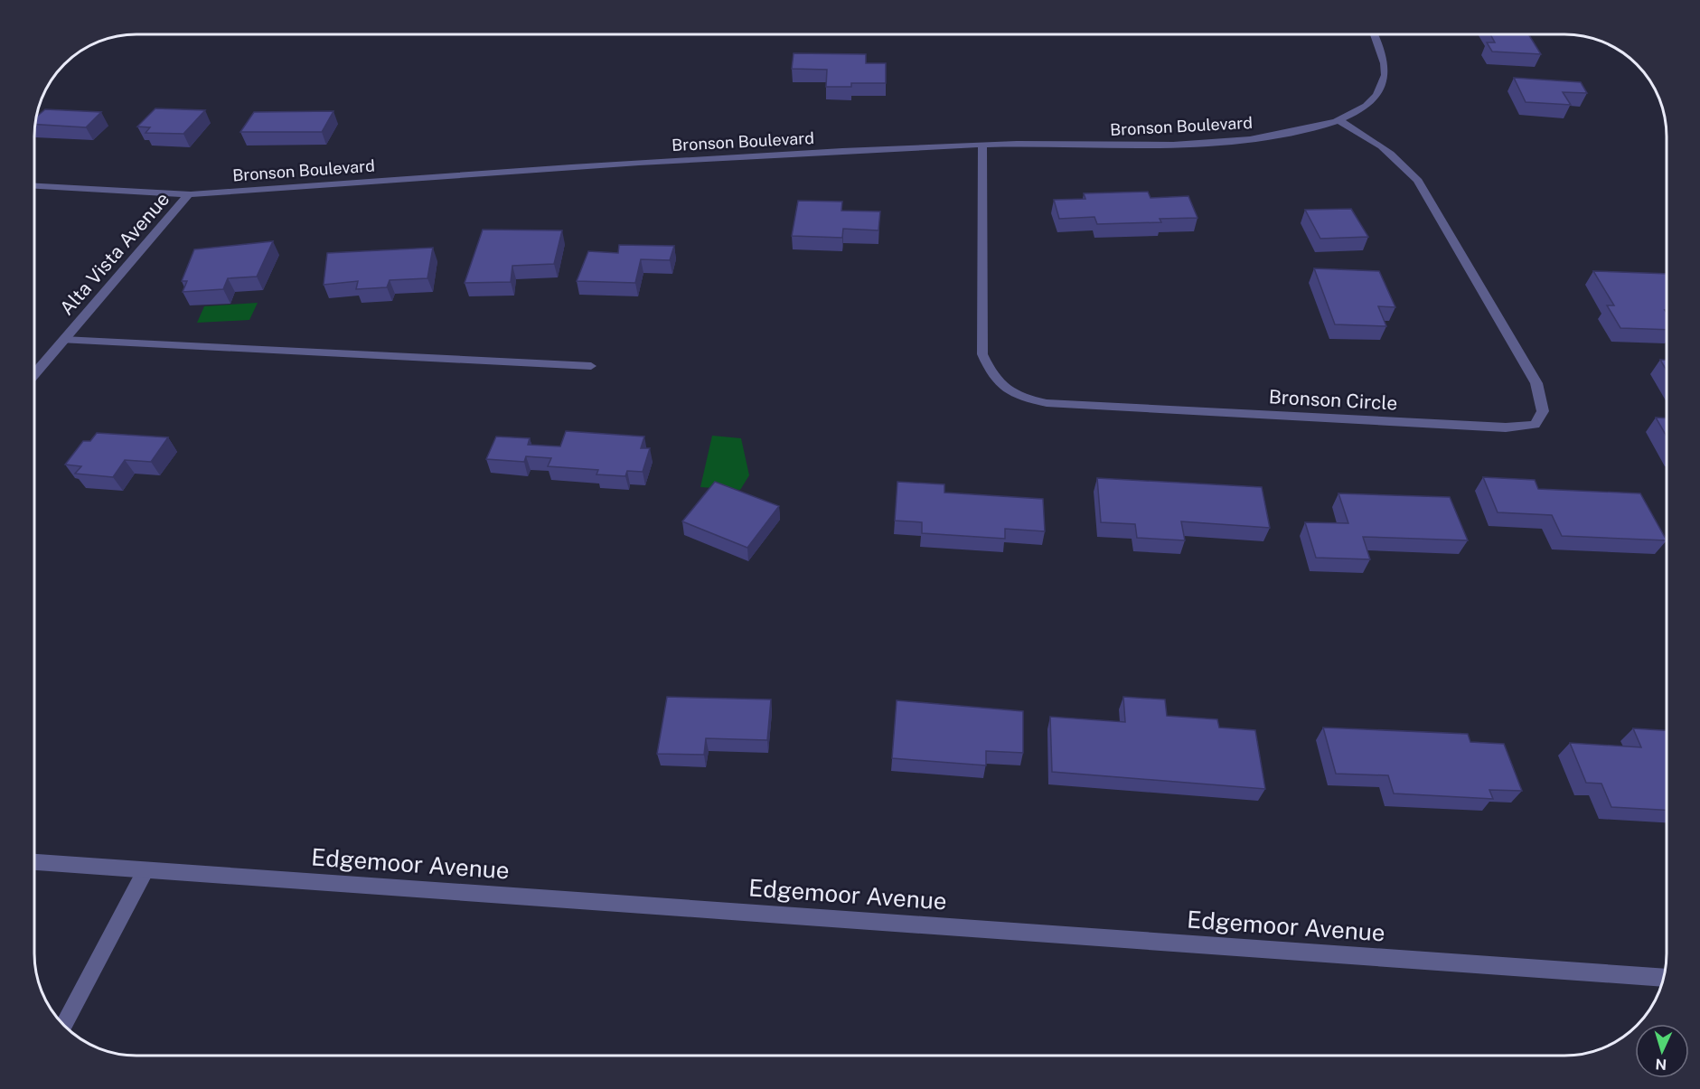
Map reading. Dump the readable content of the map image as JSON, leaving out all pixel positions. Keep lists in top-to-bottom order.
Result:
{
  "streets": {
    "street": [
      "Bronson Boulevard",
      "Alta Vista Avenue",
      "Bronson Circle",
      "Edgemoor Avenue"
    ]
  },
  "crossings": [
    ["Bronson Boulevard", "Alta Vista Avenue"],
    ["Bronson Boulevard", "Bronson Circle"]
  ],
  "north": "bottom"
}
